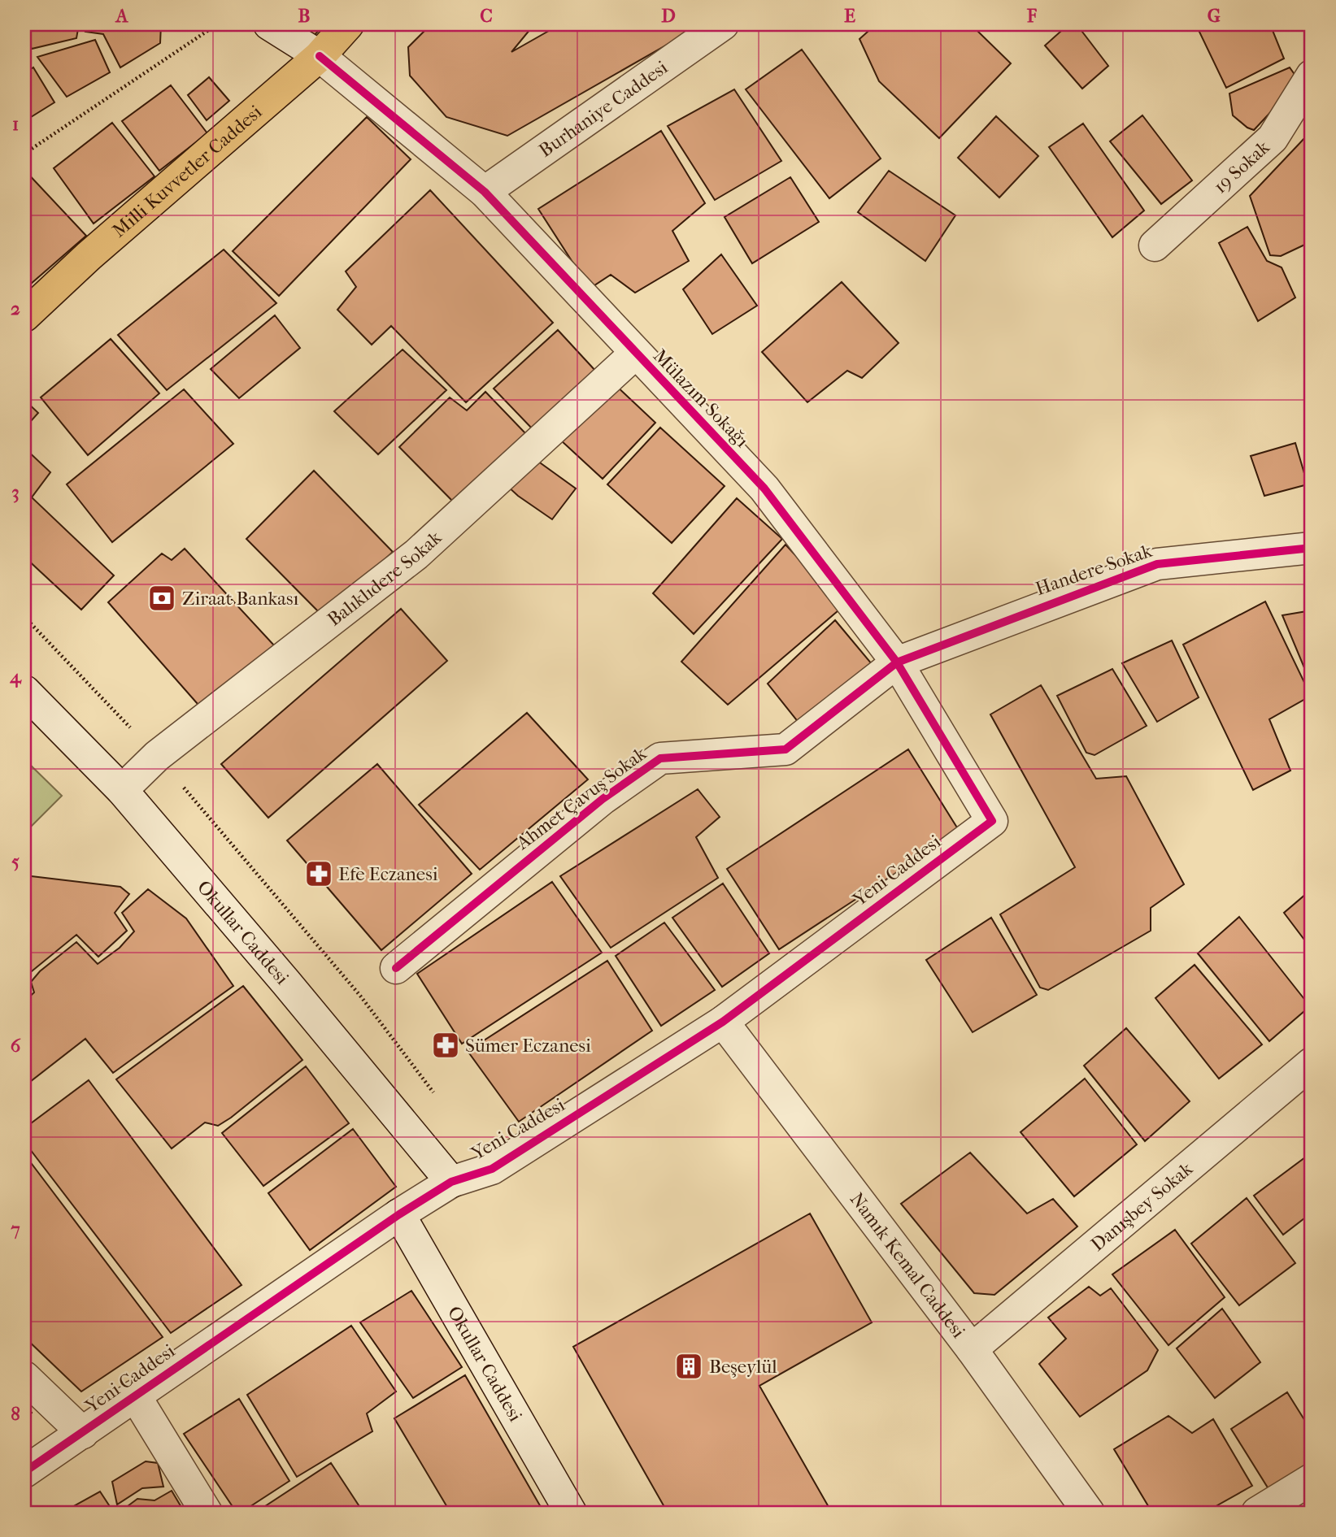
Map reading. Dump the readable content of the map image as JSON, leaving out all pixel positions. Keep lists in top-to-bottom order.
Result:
{
  "streets": {
    "main road": ["Milli Kuvvetler Caddesi"],
    "street": [
      "Burhaniye Caddesi",
      "19 Sokak",
      "Mülazım Sokağı",
      "Handere Sokak",
      "Balıklıdere Sokak",
      "Ahmet Çavuş Sokak",
      "Yeni Caddesi",
      "Okullar Caddesi",
      "Danışbey Sokak",
      "Namık Kemal Caddesi"
    ]
  },
  "crossings": [
    ["Burhaniye Caddesi", "Mülazım Sokağı"],
    ["Milli Kuvvetler Caddesi", "Mülazım Sokağı"],
    ["Mülazım Sokağı", "Handere Sokak"],
    ["Mülazım Sokağı", "Balıklıdere Sokak"],
    ["Mülazım Sokağı", "Ahmet Çavuş Sokak"],
    ["Mülazım Sokağı", "Yeni Caddesi"],
    ["Handere Sokak", "Ahmet Çavuş Sokak"],
    ["Balıklıdere Sokak", "Okullar Caddesi"],
    ["Yeni Caddesi", "Okullar Caddesi"],
    ["Yeni Caddesi", "Namık Kemal Caddesi"],
    ["Danışbey Sokak", "Namık Kemal Caddesi"]
  ],
  "places": {
    "bank": ["Ziraat Bankası"],
    "pharmacy": ["Efe Eczanesi", "Sümer Eczanesi"],
    "building": ["Beşeylül"]
  },
  "grid": {
    "columns": [
      "A",
      "B",
      "C",
      "D",
      "E",
      "F",
      "G"
    ],
    "rows": [
      "1",
      "2",
      "3",
      "4",
      "5",
      "6",
      "7",
      "8"
    ]
  }
}
